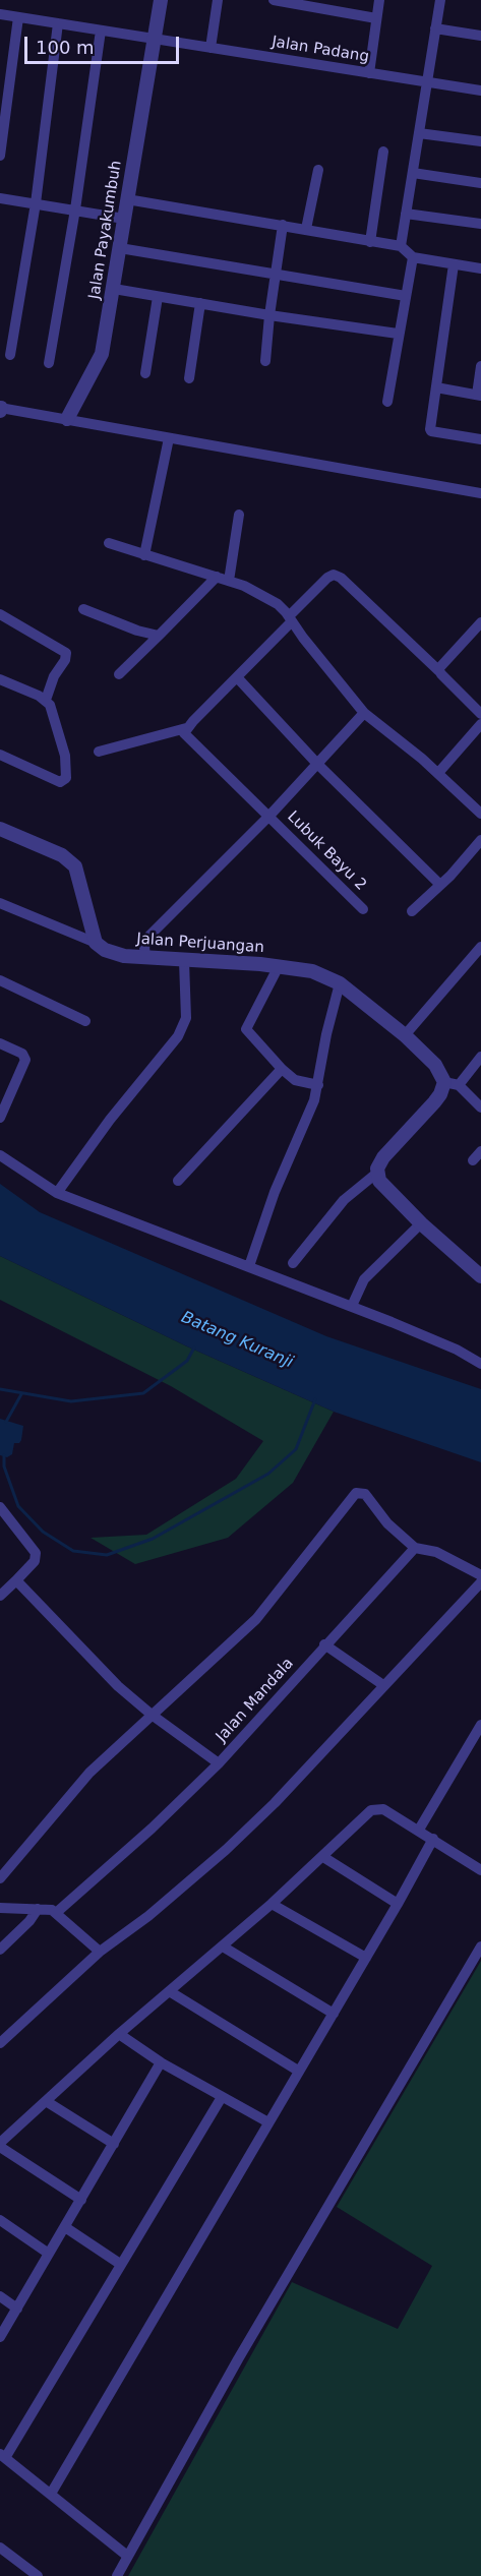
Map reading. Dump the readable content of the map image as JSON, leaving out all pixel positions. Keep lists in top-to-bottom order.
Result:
{
  "streets": {
    "street": [
      "Jalan Padang",
      "Jalan Payakumbuh",
      "Lubuk Bayu 2",
      "Jalan Perjuangan",
      "Jalan Mandala"
    ]
  },
  "crossings": [
    ["Jalan Padang", "Jalan Payakumbuh"]
  ],
  "water": ["Batang Kuranji"],
  "scale_bar": "100 m"
}
